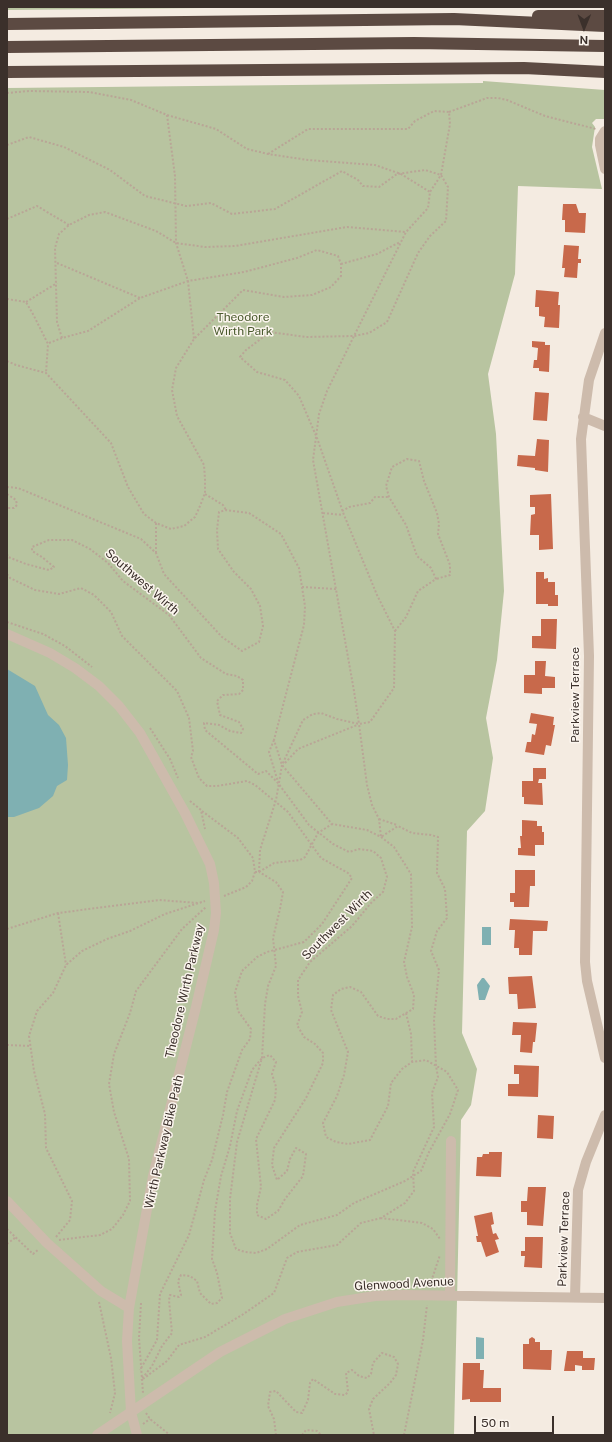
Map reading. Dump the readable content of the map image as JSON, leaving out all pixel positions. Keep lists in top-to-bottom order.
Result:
{
  "streets": {
    "street": ["Parkview Terrace", "Theodore Wirth Parkway", "Glenwood Avenue"],
    "path": ["Southwest Wirth"]
  },
  "crossings": [
    ["Parkview Terrace", "Glenwood Avenue"],
    ["Theodore Wirth Parkway", "Glenwood Avenue"]
  ],
  "parks": ["Theodore Wirth Park"],
  "scale_bar": "50 m",
  "north": "bottom"
}
